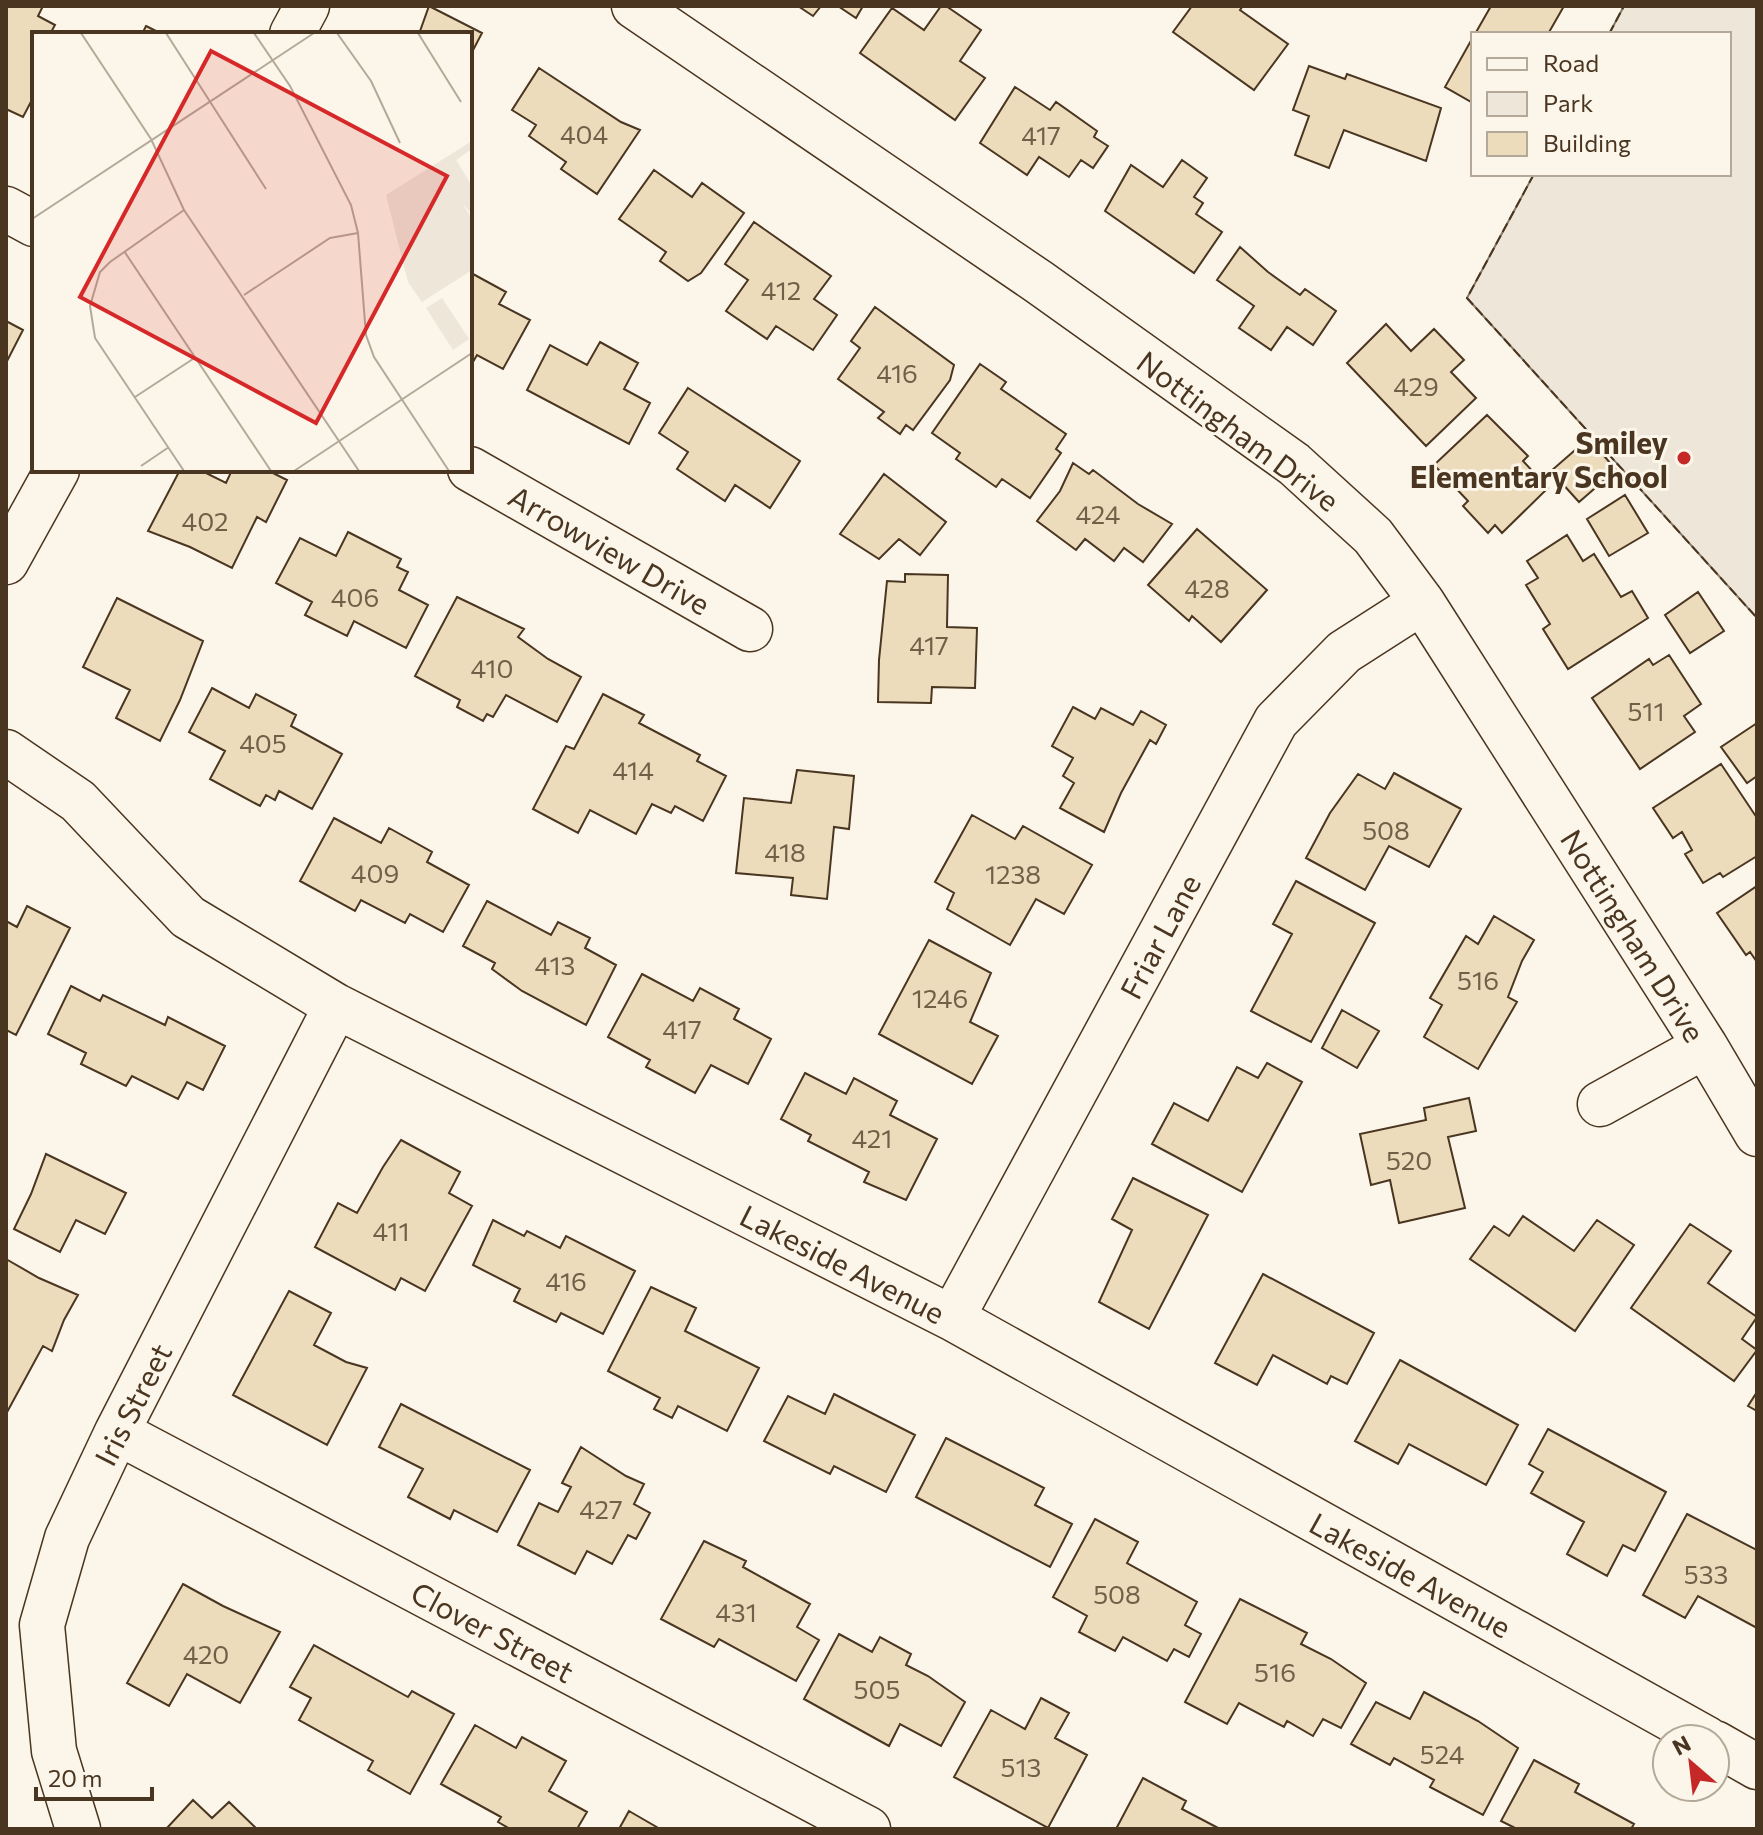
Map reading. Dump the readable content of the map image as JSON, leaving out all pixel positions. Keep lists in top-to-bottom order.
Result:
{
  "streets": {
    "street": [
      "Nottingham Drive",
      "Arrowview Drive",
      "Friar Lane",
      "Lakeside Avenue",
      "Iris Street",
      "Clover Street"
    ]
  },
  "crossings": [
    ["Nottingham Drive", "Friar Lane"],
    ["Friar Lane", "Lakeside Avenue"],
    ["Lakeside Avenue", "Iris Street"],
    ["Iris Street", "Clover Street"]
  ],
  "places": ["Smiley Elementary School"],
  "house_numbers": [
    "404",
    "417",
    "412",
    "416",
    "429",
    "424",
    "402",
    "428",
    "406",
    "417",
    "410",
    "511",
    "405",
    "414",
    "508",
    "418",
    "409",
    "1238",
    "413",
    "516",
    "1246",
    "417",
    "421",
    "520",
    "411",
    "416",
    "427",
    "533",
    "508",
    "431",
    "420",
    "516",
    "505",
    "524",
    "513"
  ],
  "legend": ["Road", "Park", "Building"],
  "scale_bar": "20 m",
  "north": "top left"
}
